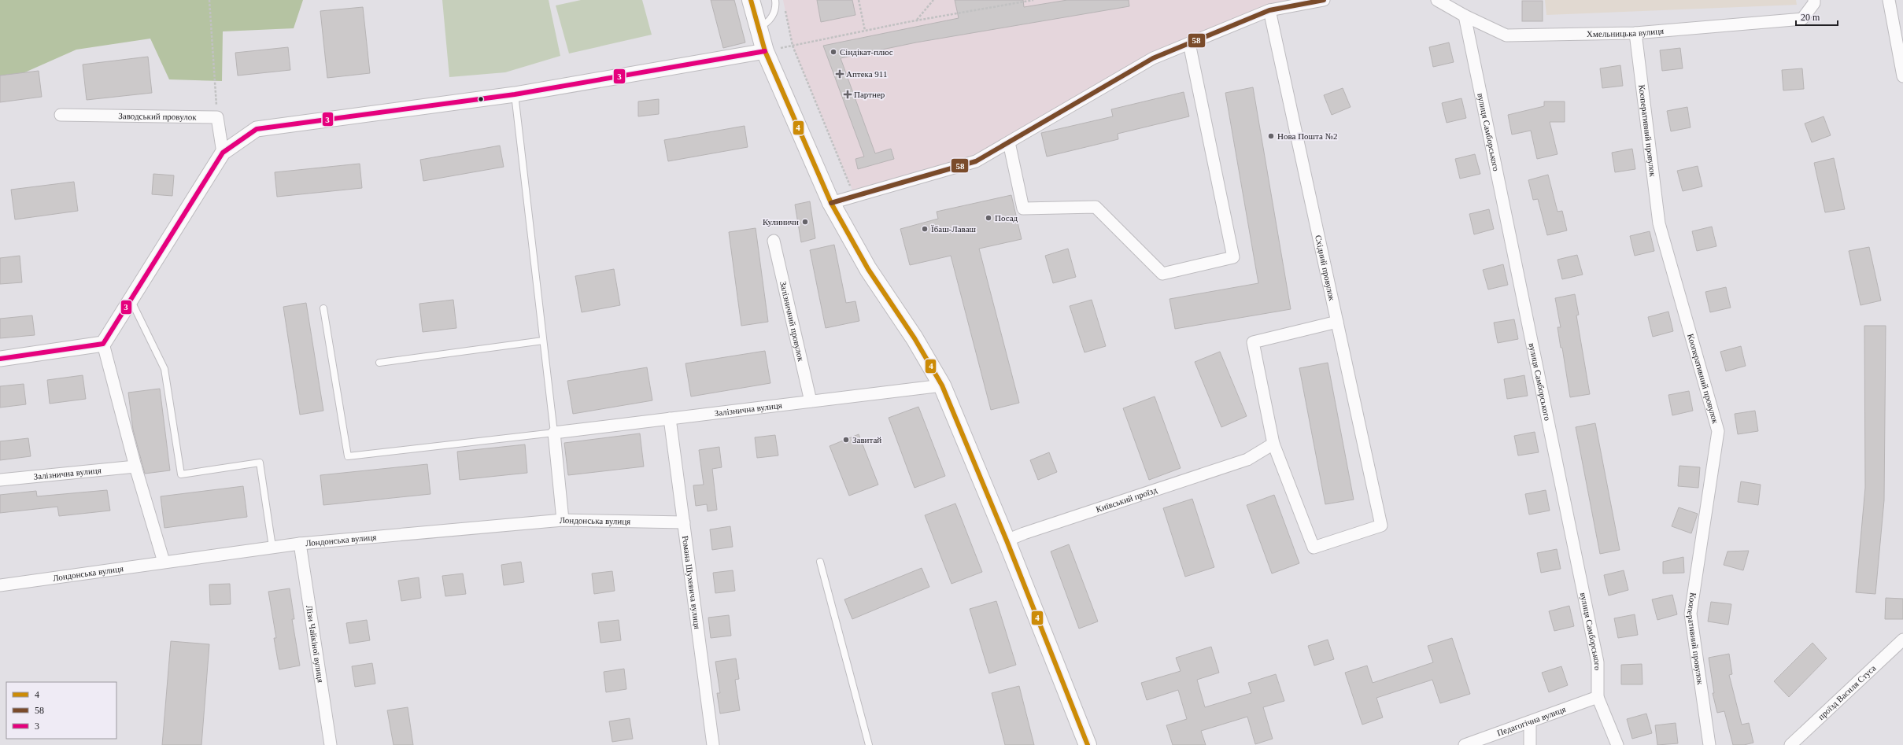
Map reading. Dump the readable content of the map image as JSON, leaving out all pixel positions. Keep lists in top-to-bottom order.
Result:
{
  "streets": {
    "street": [
      "Хмельницька вулиця",
      "Заводський провулок",
      "Кооперативний провулок",
      "вулиця Самборського",
      "Східний провулок",
      "Залізничний провулок",
      "Залізнична вулиця",
      "Київський проїзд",
      "Лондонська вулиця",
      "Романа Шухевича вулиця",
      "Лізи Чайкіної вулиця",
      "проїзд Василя Стуса",
      "Педагогічна вулиця"
    ]
  },
  "crossings": [
    ["Хмельницька вулиця", "Кооперативний провулок"],
    ["Хмельницька вулиця", "вулиця Самборського"],
    ["вулиця Самборського", "Педагогічна вулиця"],
    ["Східний провулок", "Київський проїзд"],
    ["Залізничний провулок", "Залізнична вулиця"],
    ["Залізнична вулиця", "Романа Шухевича вулиця"],
    ["Лондонська вулиця", "Романа Шухевича вулиця"],
    ["Лондонська вулиця", "Лізи Чайкіної вулиця"]
  ],
  "places": {
    "other": [
      "Сіндікат-плюс",
      "Нова Пошта №2",
      "Посад",
      "Кулиничи",
      "Їбаш-Лаваш",
      "Завитай"
    ],
    "health": ["Аптека 911", "Партнер"]
  },
  "lines": ["transit line 4", "transit line 58", "transit line 3"],
  "legend": ["4", "58", "3"],
  "scale_bar": "20 m"
}
